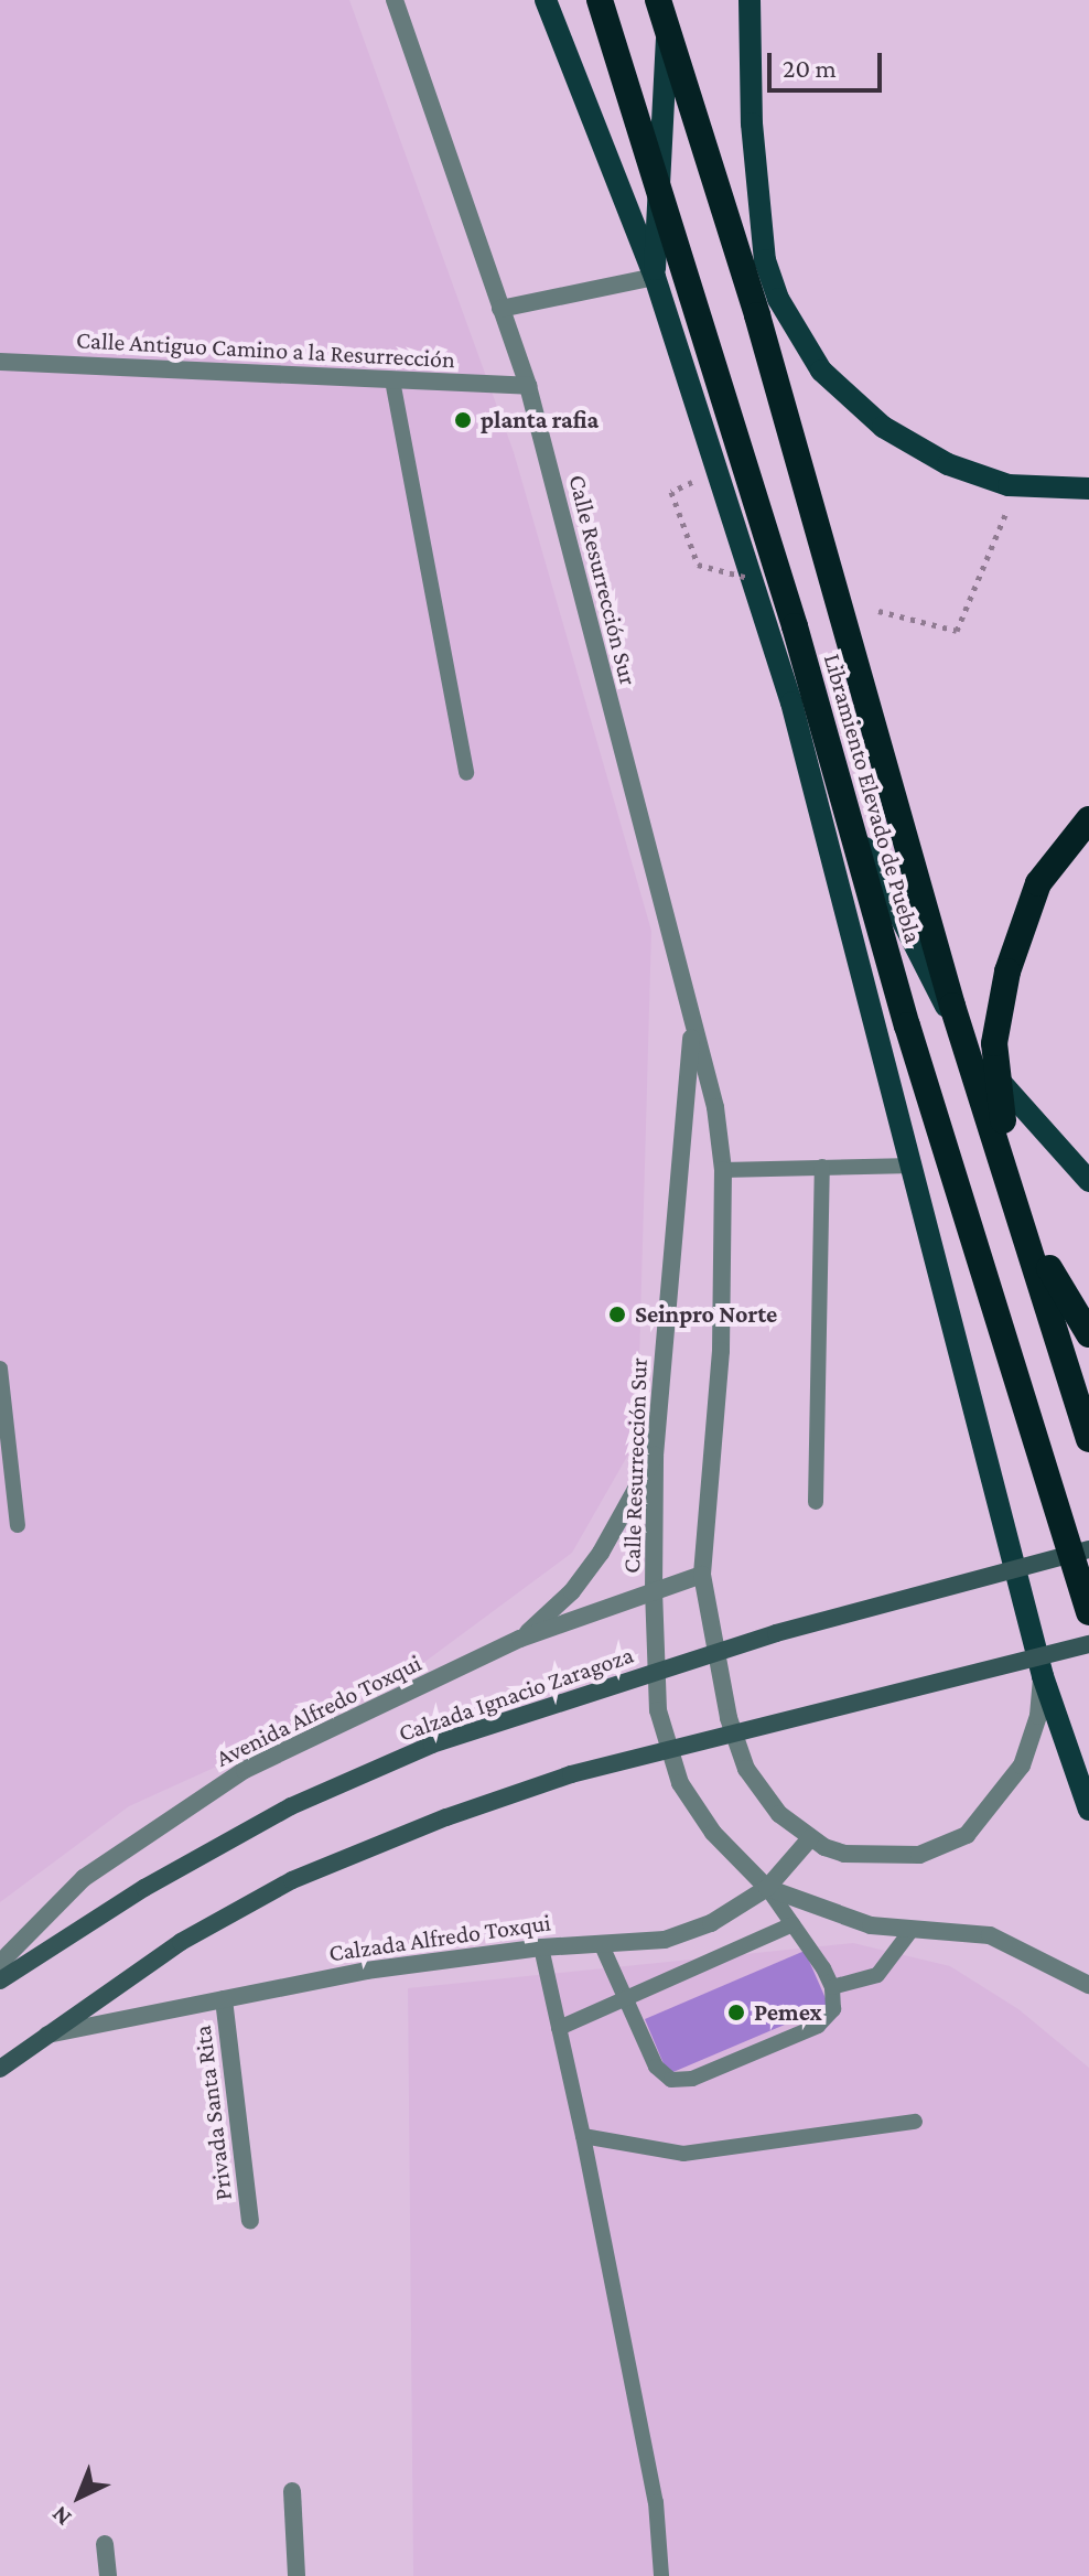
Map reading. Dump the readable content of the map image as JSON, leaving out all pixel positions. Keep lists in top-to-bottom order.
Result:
{
  "streets": {
    "highway": ["Libramiento Elevado de Puebla"],
    "main road": ["Calzada Ignacio Zaragoza"],
    "street": [
      "Calle Antiguo Camino a la Resurrección",
      "Calle Resurrección Sur",
      "Avenida Alfredo Toxqui",
      "Calzada Alfredo Toxqui",
      "Privada Santa Rita"
    ]
  },
  "crossings": [
    ["Calle Antiguo Camino a la Resurrección", "Calle Resurrección Sur"],
    ["Calle Resurrección Sur", "Avenida Alfredo Toxqui"],
    ["Calle Resurrección Sur", "Calzada Alfredo Toxqui"],
    ["Calzada Alfredo Toxqui", "Privada Santa Rita"]
  ],
  "places": ["planta rafia", "Seinpro Norte", "Pemex"],
  "scale_bar": "20 m",
  "north": "bottom left"
}
